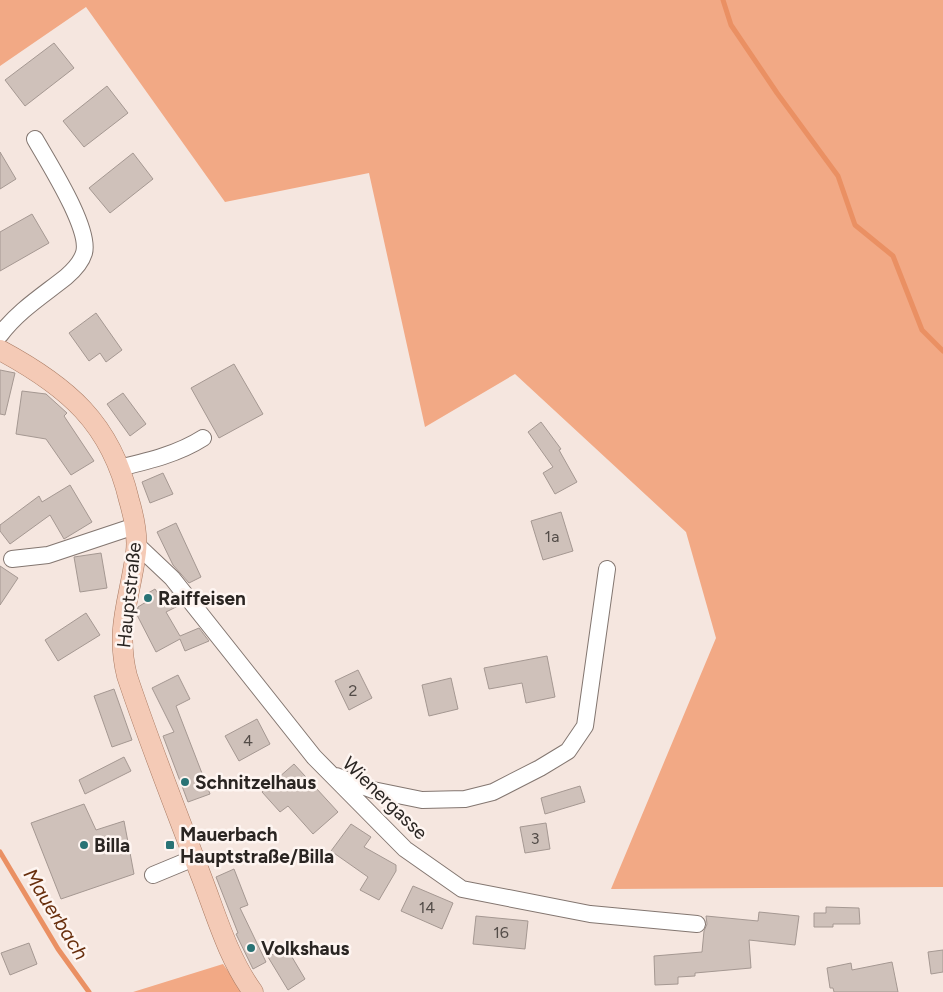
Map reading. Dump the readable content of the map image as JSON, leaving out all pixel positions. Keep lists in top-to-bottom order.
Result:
{
  "streets": {
    "main road": ["Hauptstraße"],
    "street": ["Wienergasse"]
  },
  "crossings": [
    ["Hauptstraße", "Wienergasse"]
  ],
  "water": ["Mauerbach"],
  "places": {
    "other": [
      "Raiffeisen",
      "Schnitzelhaus",
      "Billa",
      "Volkshaus"
    ],
    "transit": ["Mauerbach Hauptstraße/Billa"]
  },
  "house_numbers": [
    "1a",
    "2",
    "4",
    "3",
    "14",
    "16"
  ]
}
